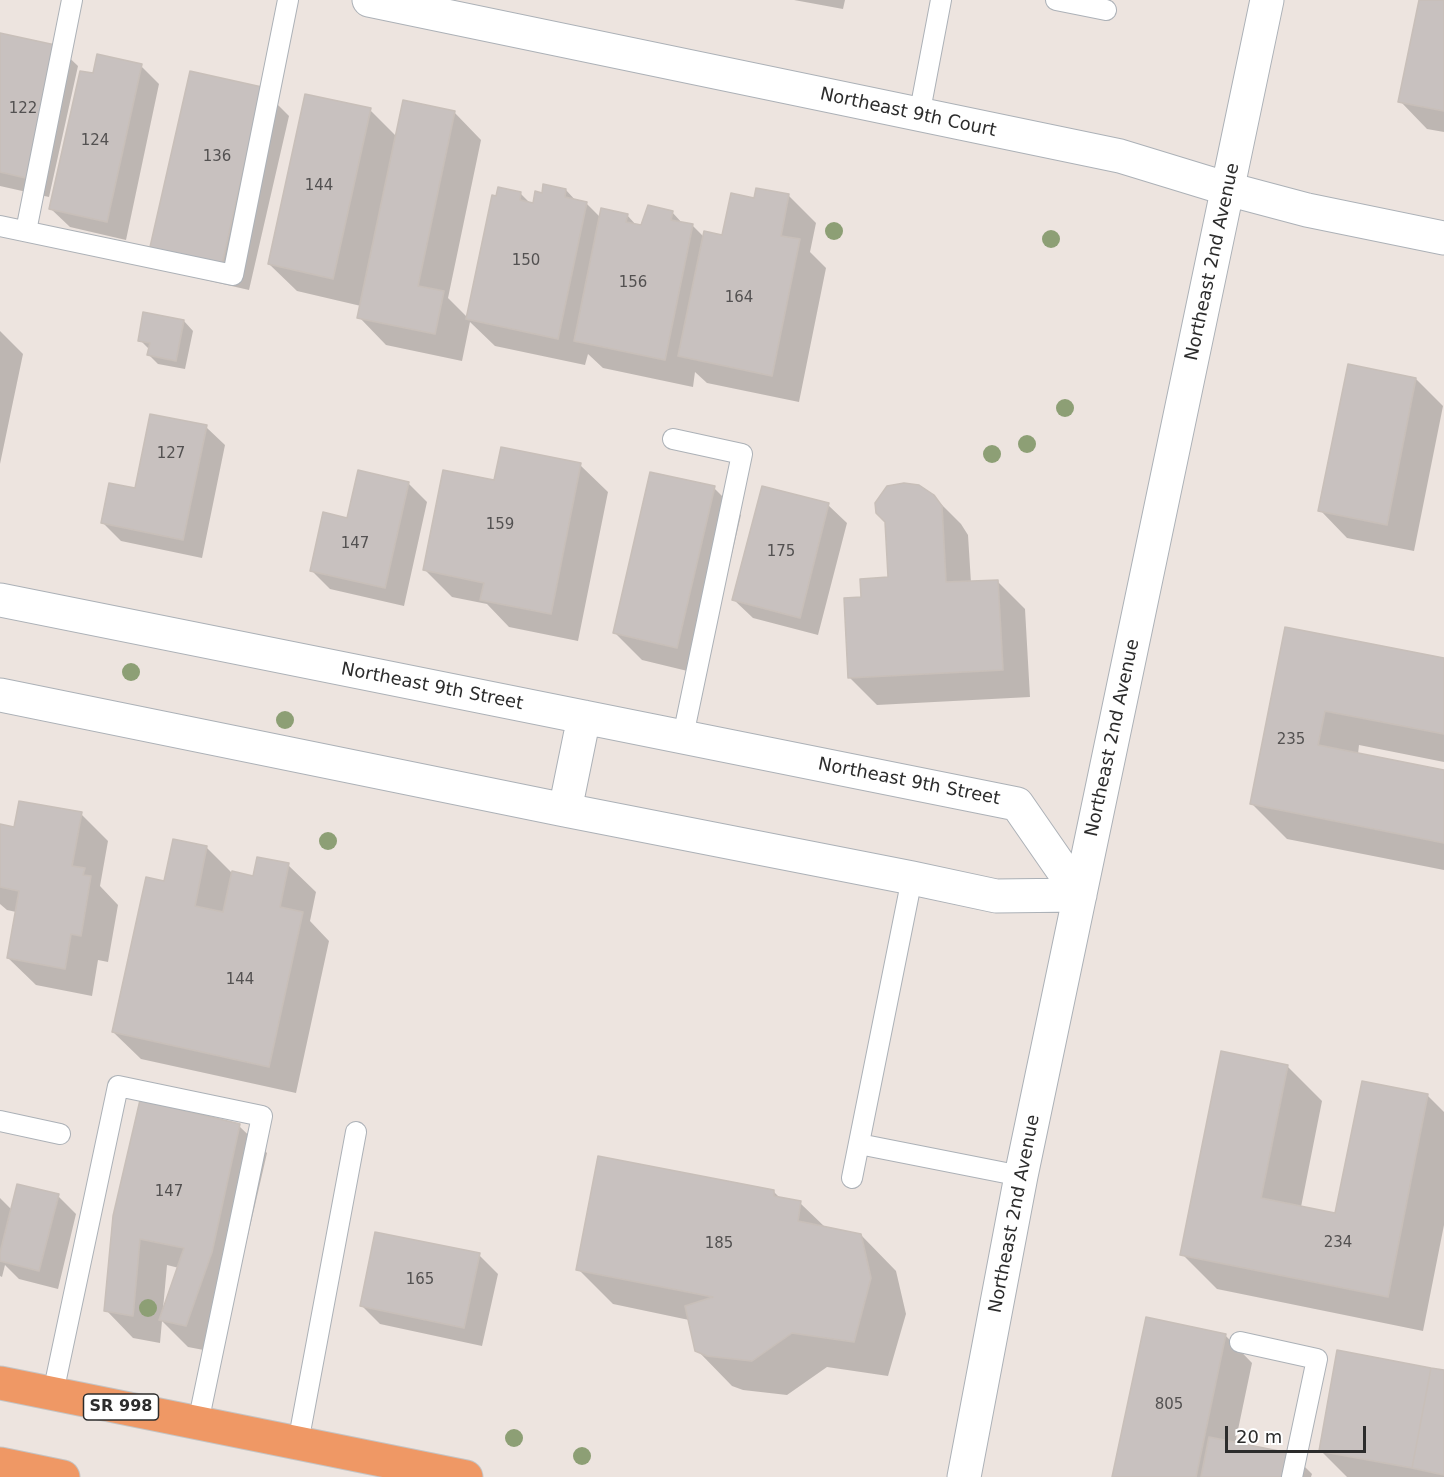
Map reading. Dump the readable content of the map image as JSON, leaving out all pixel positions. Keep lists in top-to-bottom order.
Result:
{
  "streets": {
    "highway": ["SR 998"],
    "street": ["Northeast 9th Court", "Northeast 2nd Avenue", "Northeast 9th Street"]
  },
  "crossings": [
    ["Northeast 9th Court", "Northeast 2nd Avenue"],
    ["Northeast 2nd Avenue", "Northeast 9th Street"]
  ],
  "house_numbers": [
    "122",
    "124",
    "136",
    "144",
    "150",
    "156",
    "164",
    "127",
    "159",
    "147",
    "175",
    "235",
    "144",
    "147",
    "234",
    "185",
    "165",
    "805"
  ],
  "scale_bar": "20 m"
}
